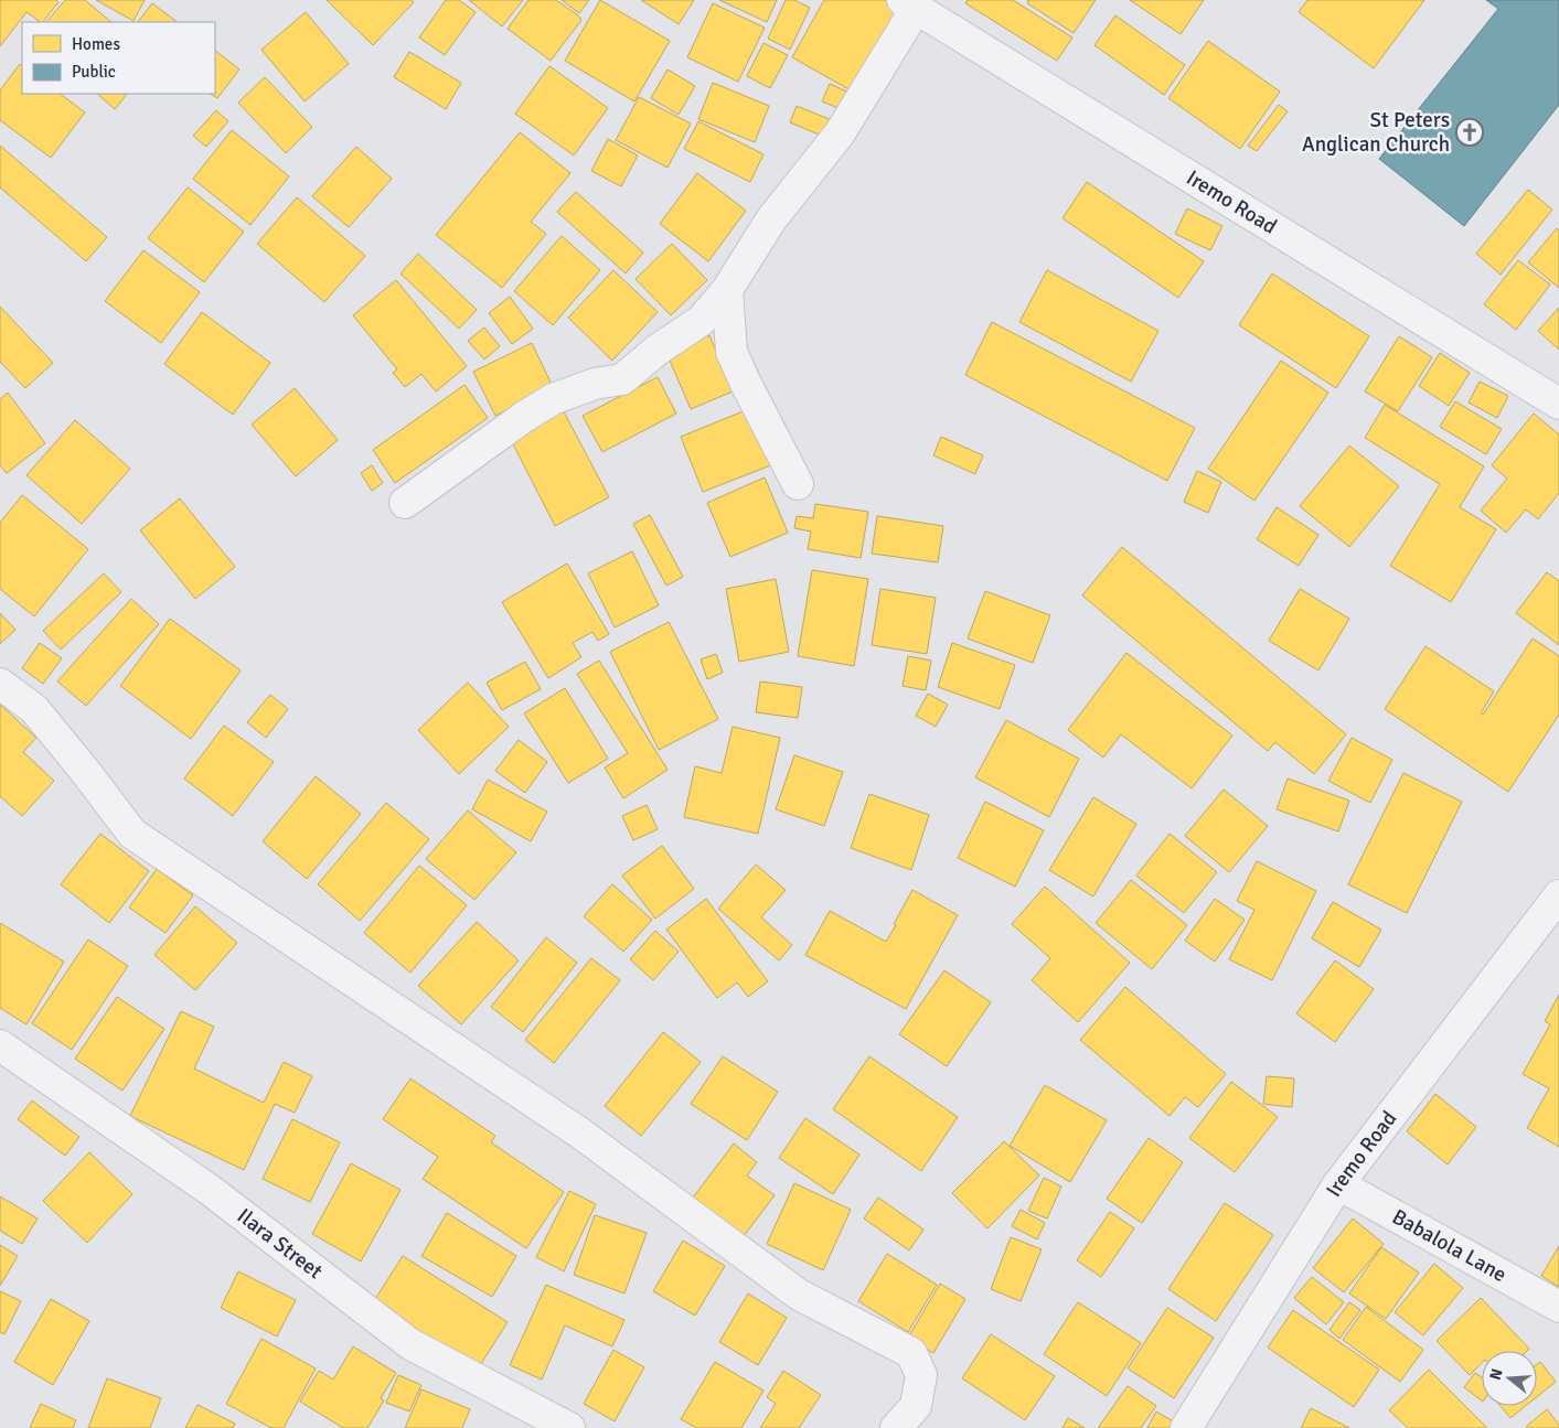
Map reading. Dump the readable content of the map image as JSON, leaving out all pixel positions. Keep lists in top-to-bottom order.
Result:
{
  "streets": {
    "street": ["Iremo Road", "Ilara Street", "Babalola Lane"]
  },
  "crossings": [
    ["Iremo Road", "Babalola Lane"]
  ],
  "places": {
    "church": ["St Peters Anglican Church"]
  },
  "legend": ["Homes", "Public"],
  "north": "left"
}
